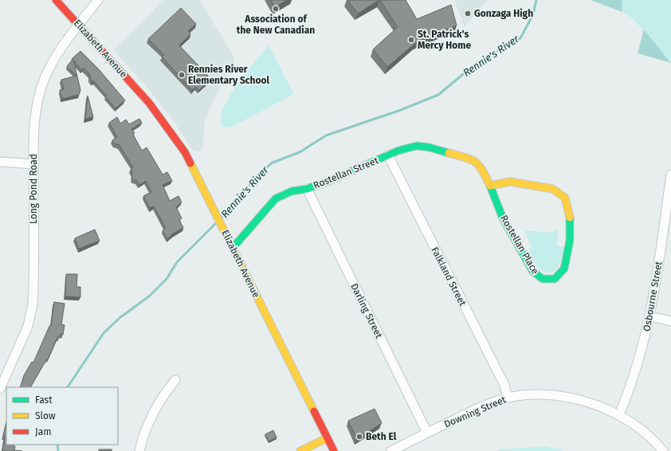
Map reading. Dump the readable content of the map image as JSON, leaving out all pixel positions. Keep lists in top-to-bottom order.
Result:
{
  "streets": {
    "street": [
      "Elizabeth Avenue",
      "Rostellan Street",
      "Long Pond Road",
      "Rostellan Place",
      "Falkland Street",
      "Osbourne Street",
      "Darling Street",
      "Downing Street"
    ]
  },
  "crossings": [
    ["Elizabeth Avenue", "Rostellan Street"],
    ["Elizabeth Avenue", "Long Pond Road"],
    ["Rostellan Street", "Rostellan Place"],
    ["Rostellan Street", "Falkland Street"],
    ["Rostellan Street", "Darling Street"],
    ["Rostellan Place", "Falkland Street"],
    ["Falkland Street", "Downing Street"],
    ["Osbourne Street", "Downing Street"],
    ["Darling Street", "Downing Street"]
  ],
  "water": ["Rennie's River"],
  "places": [
    "Association of the New Canadian",
    "Gonzaga High",
    "St. Patrick's Mercy Home",
    "Rennies River Elementary School",
    "Beth El"
  ],
  "legend": ["Fast", "Slow", "Jam"]
}
